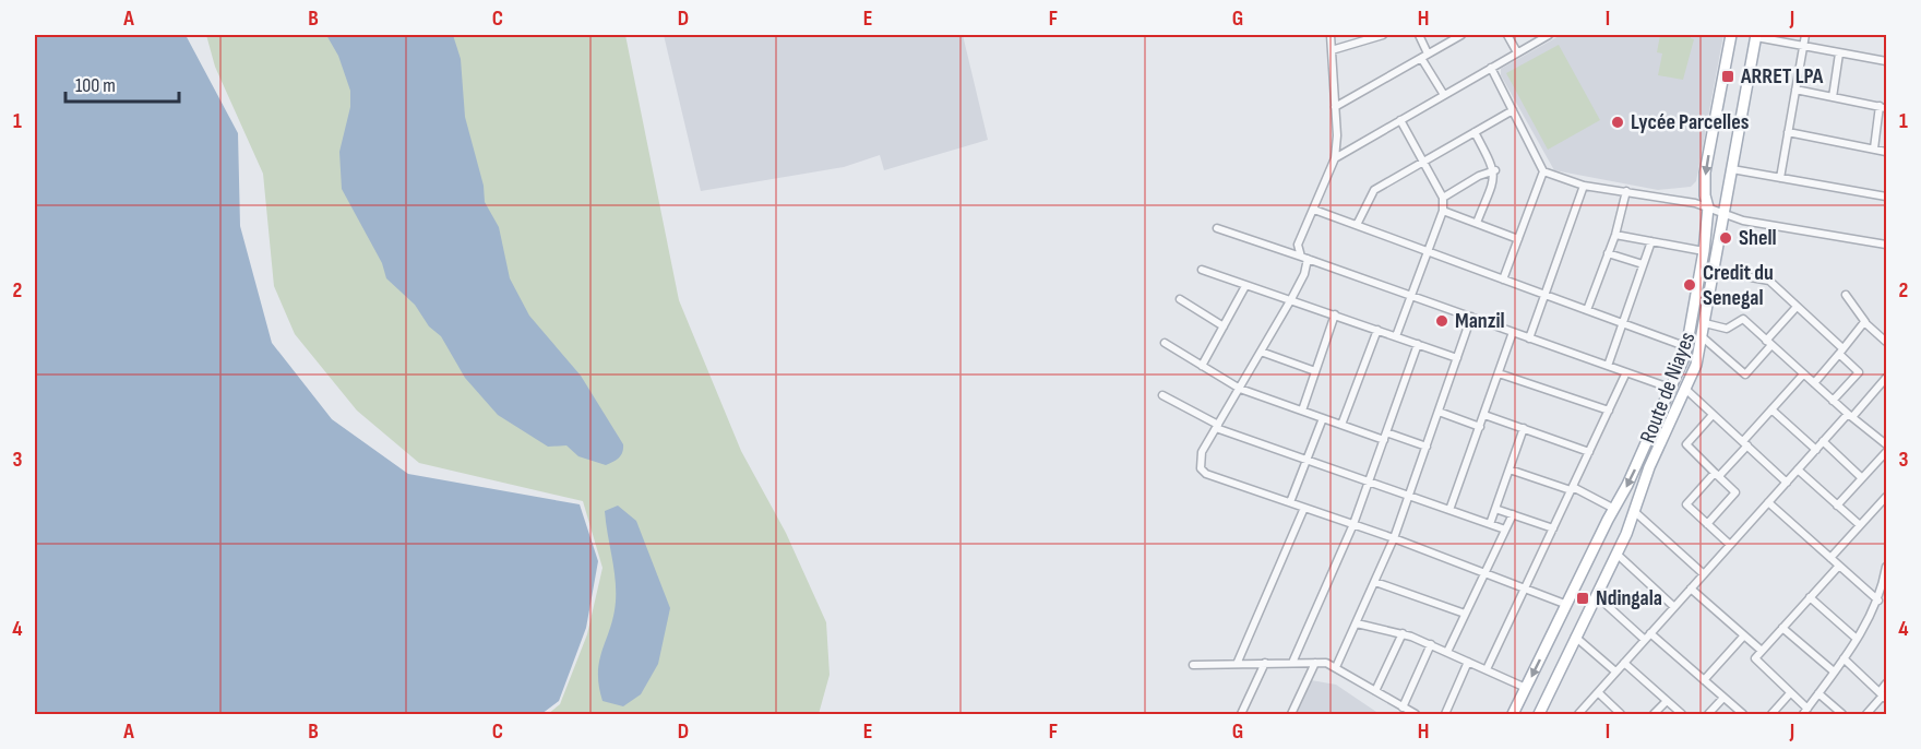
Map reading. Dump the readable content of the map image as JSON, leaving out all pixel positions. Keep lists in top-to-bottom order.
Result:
{
  "streets": {
    "main road": ["Route de Niayes"]
  },
  "places": {
    "transit": ["ARRET LPA", "Ndingala"],
    "other": [
      "Lycée Parcelles",
      "Shell",
      "Credit du Senegal",
      "Manzil"
    ]
  },
  "scale_bar": "100 m",
  "grid": {
    "columns": [
      "A",
      "B",
      "C",
      "D",
      "E",
      "F",
      "G",
      "H",
      "I",
      "J"
    ],
    "rows": [
      "1",
      "2",
      "3",
      "4"
    ]
  }
}
